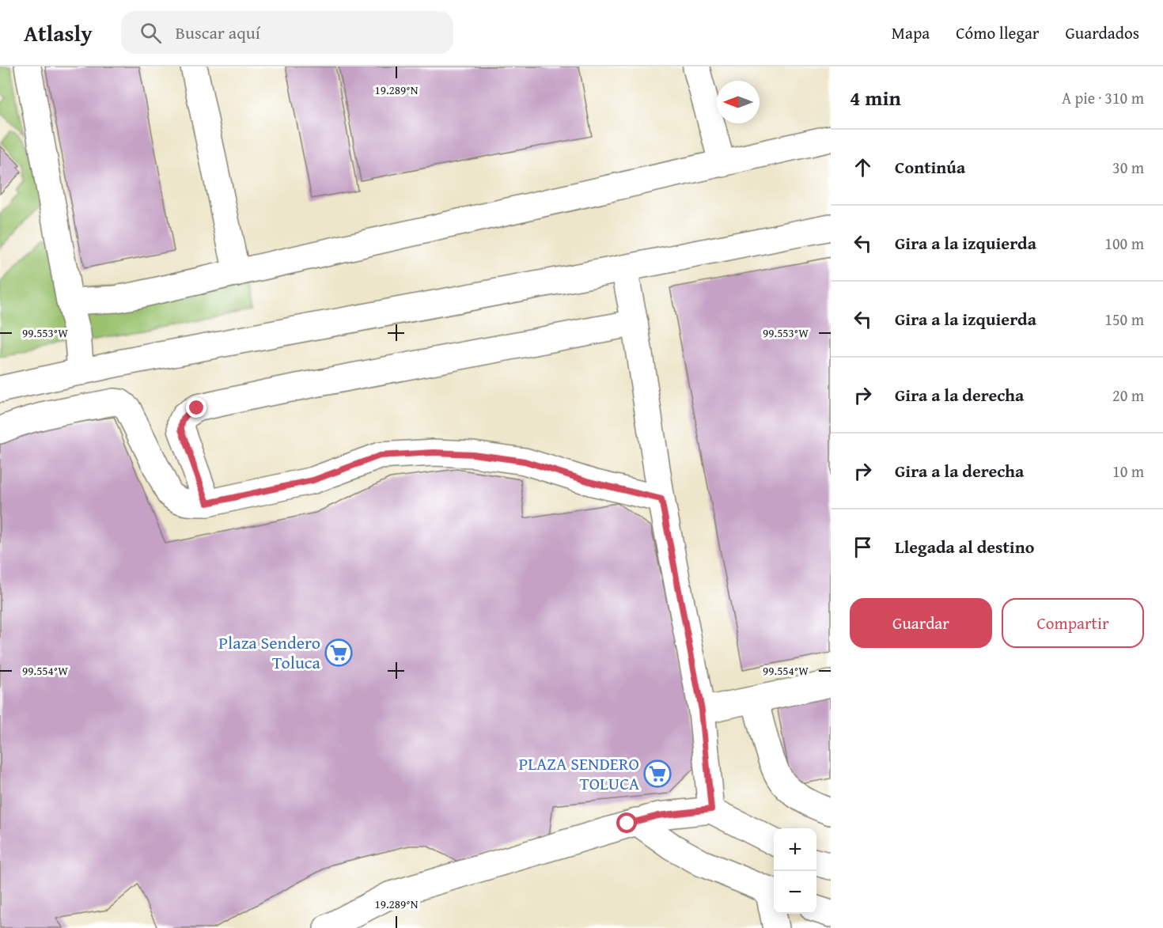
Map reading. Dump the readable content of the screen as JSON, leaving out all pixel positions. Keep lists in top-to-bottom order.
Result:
{
  "places": {
    "supermarket": ["Plaza Sendero Toluca", "PLAZA SENDERO TOLUCA"]
  },
  "north": "left",
  "page": {
    "header": "Atlasly",
    "search": "Buscar aquí",
    "nav": ["Mapa", "Cómo llegar", "Guardados"],
    "heading": ["4 min", "A pie · 310 m"],
    "list": [
      ["Continúa", "30 m"],
      ["Gira a la izquierda", "100 m"],
      ["Gira a la izquierda", "150 m"],
      ["Gira a la derecha", "20 m"],
      ["Gira a la derecha", "10 m"],
      "Llegada al destino"
    ],
    "buttons": ["Guardar", "Compartir"],
    "map_buttons": ["+", "−"]
  },
  "coordinates": ["19.289°N", "99.553°W", "99.554°W"]
}
